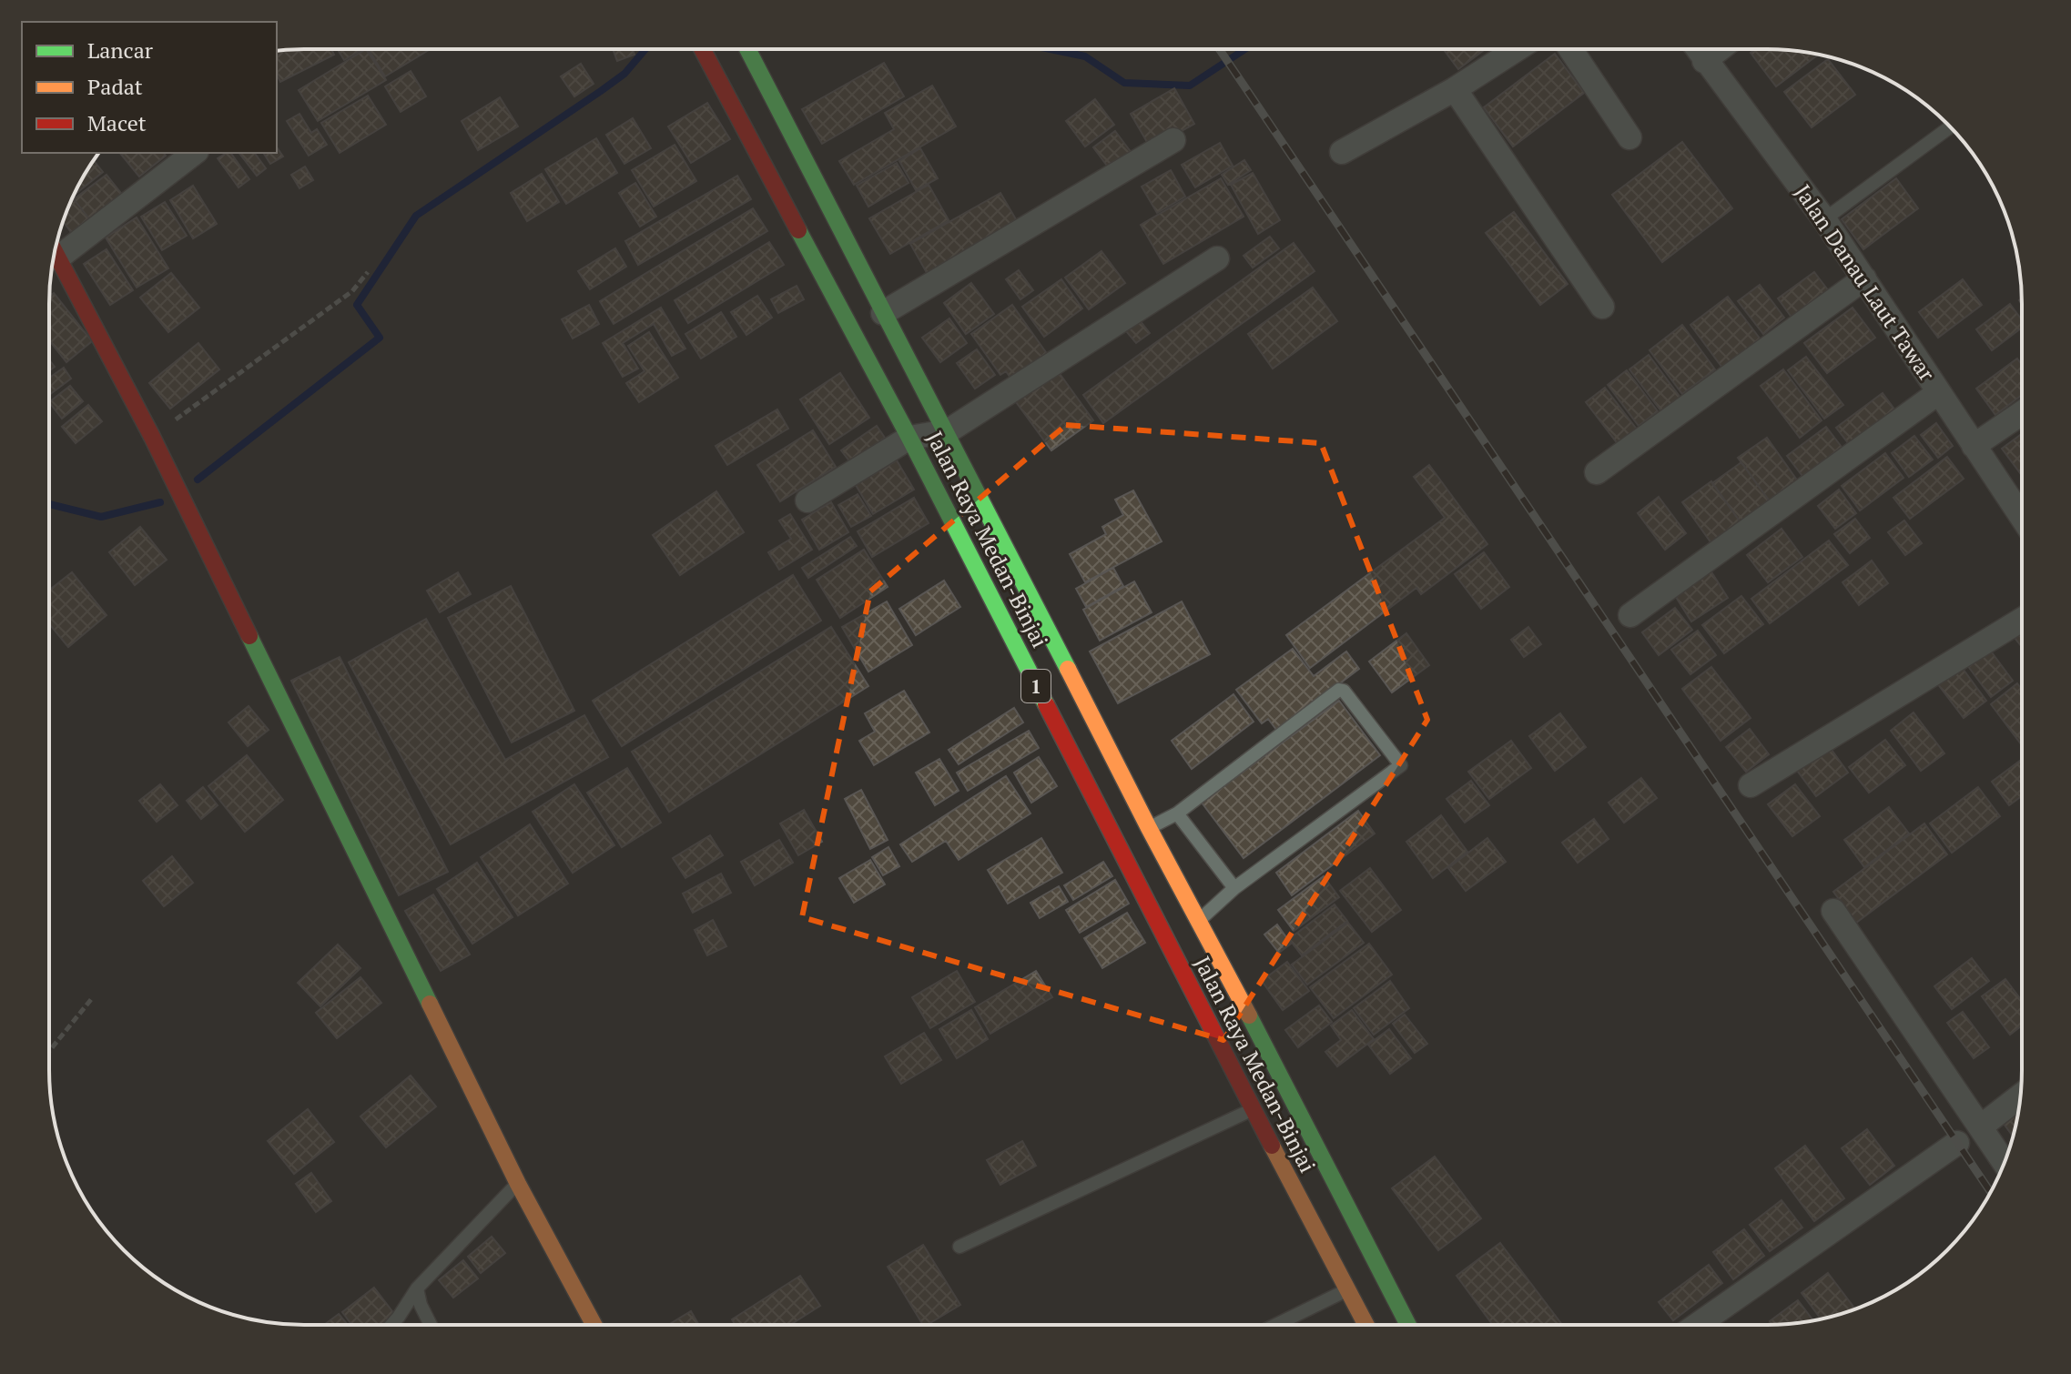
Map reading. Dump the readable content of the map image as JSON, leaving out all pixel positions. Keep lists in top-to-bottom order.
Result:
{
  "streets": {
    "main road": ["Jalan Raya Medan-Binjai", "1"],
    "street": ["Jalan Danau Laut Tawar"]
  },
  "legend": ["Lancar", "Padat", "Macet"]
}
